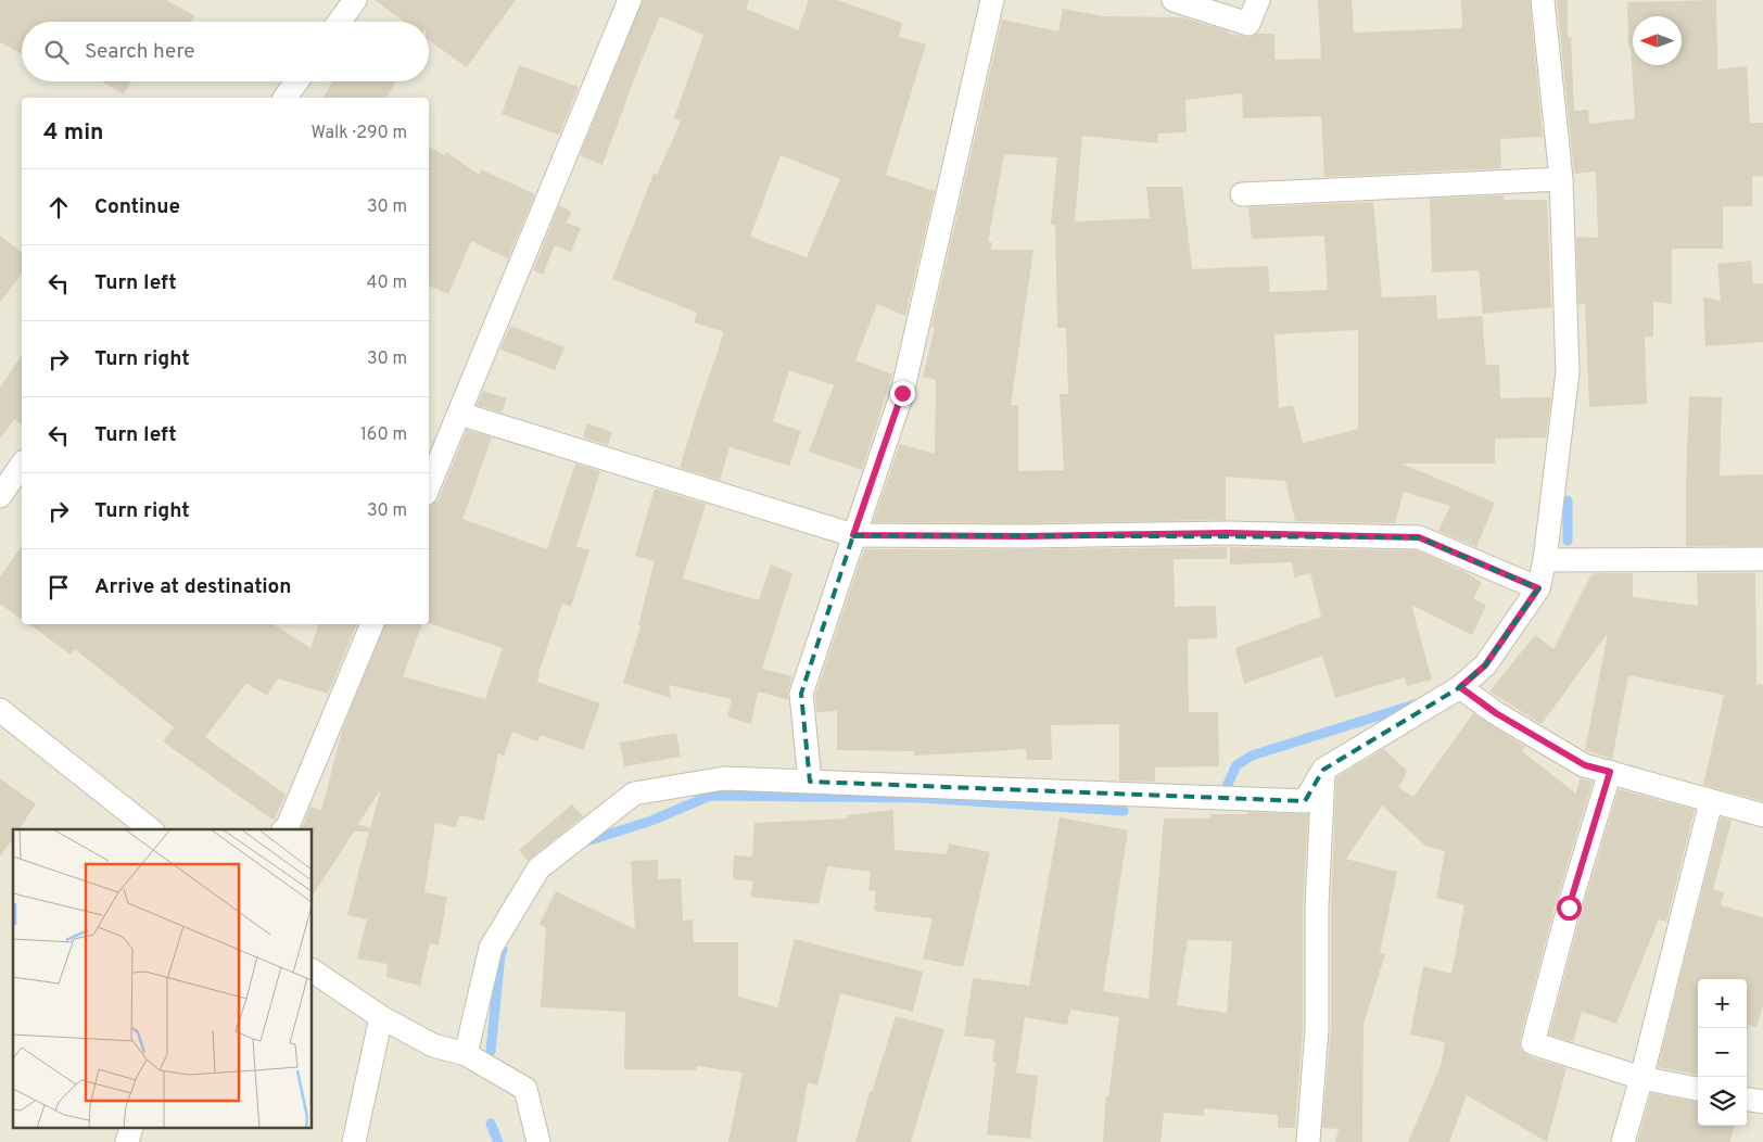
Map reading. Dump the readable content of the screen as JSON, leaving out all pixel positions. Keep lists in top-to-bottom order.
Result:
{
  "north": "left",
  "page": {
    "search": "Search here",
    "heading": ["4 min", "Walk · 290 m"],
    "list": [
      ["Continue", "30 m"],
      ["Turn left", "40 m"],
      ["Turn right", "30 m"],
      ["Turn left", "160 m"],
      ["Turn right", "30 m"],
      "Arrive at destination"
    ],
    "map_buttons": ["+", "−"]
  }
}
